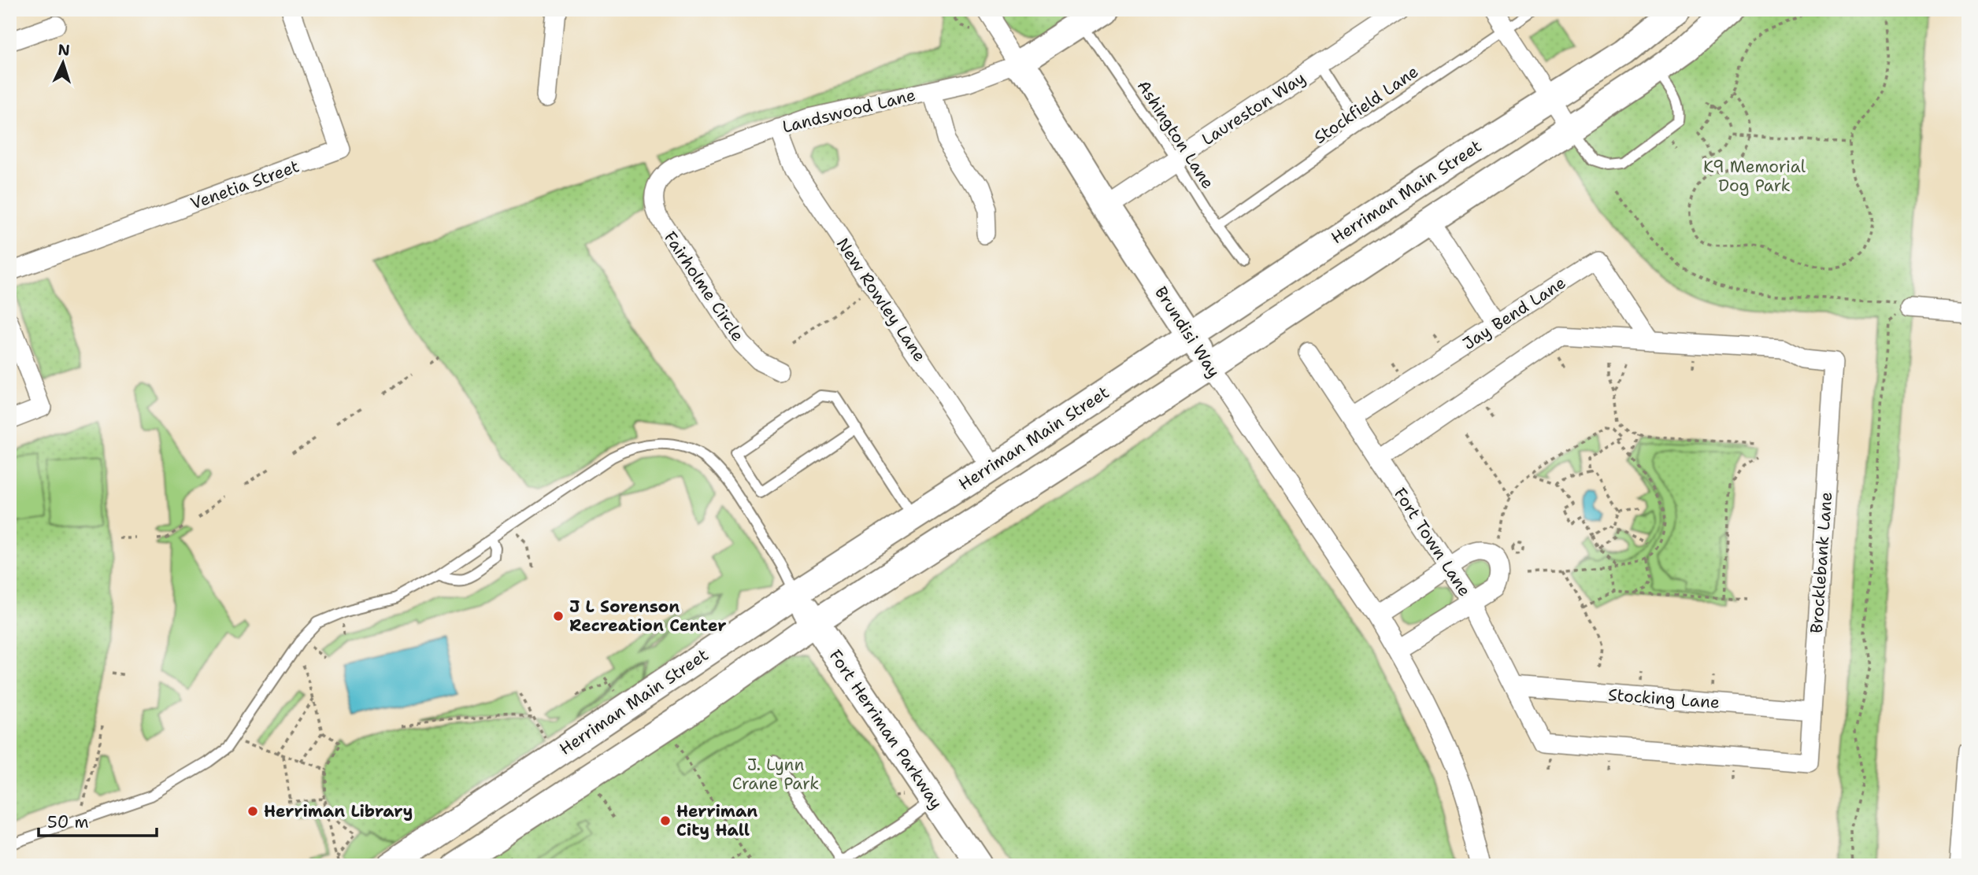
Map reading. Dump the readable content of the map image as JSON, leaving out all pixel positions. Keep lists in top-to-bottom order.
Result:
{
  "streets": {
    "main road": ["Herriman Main Street", "Brundisi Way", "Fort Herriman Parkway"],
    "street": [
      "Laureston Way",
      "Landswood Lane",
      "Venetia Street",
      "Fairholme Circle",
      "New Rowley Lane",
      "Jay Bend Lane",
      "Fort Town Lane",
      "Brocklebank Lane",
      "Stocking Lane"
    ],
    "lane": ["Stockfield Lane", "Ashington Lane"]
  },
  "crossings": [
    ["Stockfield Lane", "Ashington Lane"],
    ["Laureston Way", "Ashington Lane"],
    ["Laureston Way", "Brundisi Way"],
    ["Landswood Lane", "Fairholme Circle"],
    ["Landswood Lane", "New Rowley Lane"],
    ["Landswood Lane", "Brundisi Way"],
    ["Herriman Main Street", "New Rowley Lane"],
    ["Herriman Main Street", "Brundisi Way"],
    ["Herriman Main Street", "Fort Herriman Parkway"],
    ["Jay Bend Lane", "Fort Town Lane"],
    ["Jay Bend Lane", "Brocklebank Lane"],
    ["Fort Town Lane", "Brocklebank Lane"],
    ["Fort Town Lane", "Stocking Lane"],
    ["Brocklebank Lane", "Stocking Lane"]
  ],
  "parks": ["K9 Memorial Dog Park", "J. Lynn Crane Park"],
  "places": ["J L Sorenson Recreation Center", "Herriman Library", "Herriman City Hall"],
  "scale_bar": "50 m",
  "north": "top"
}
